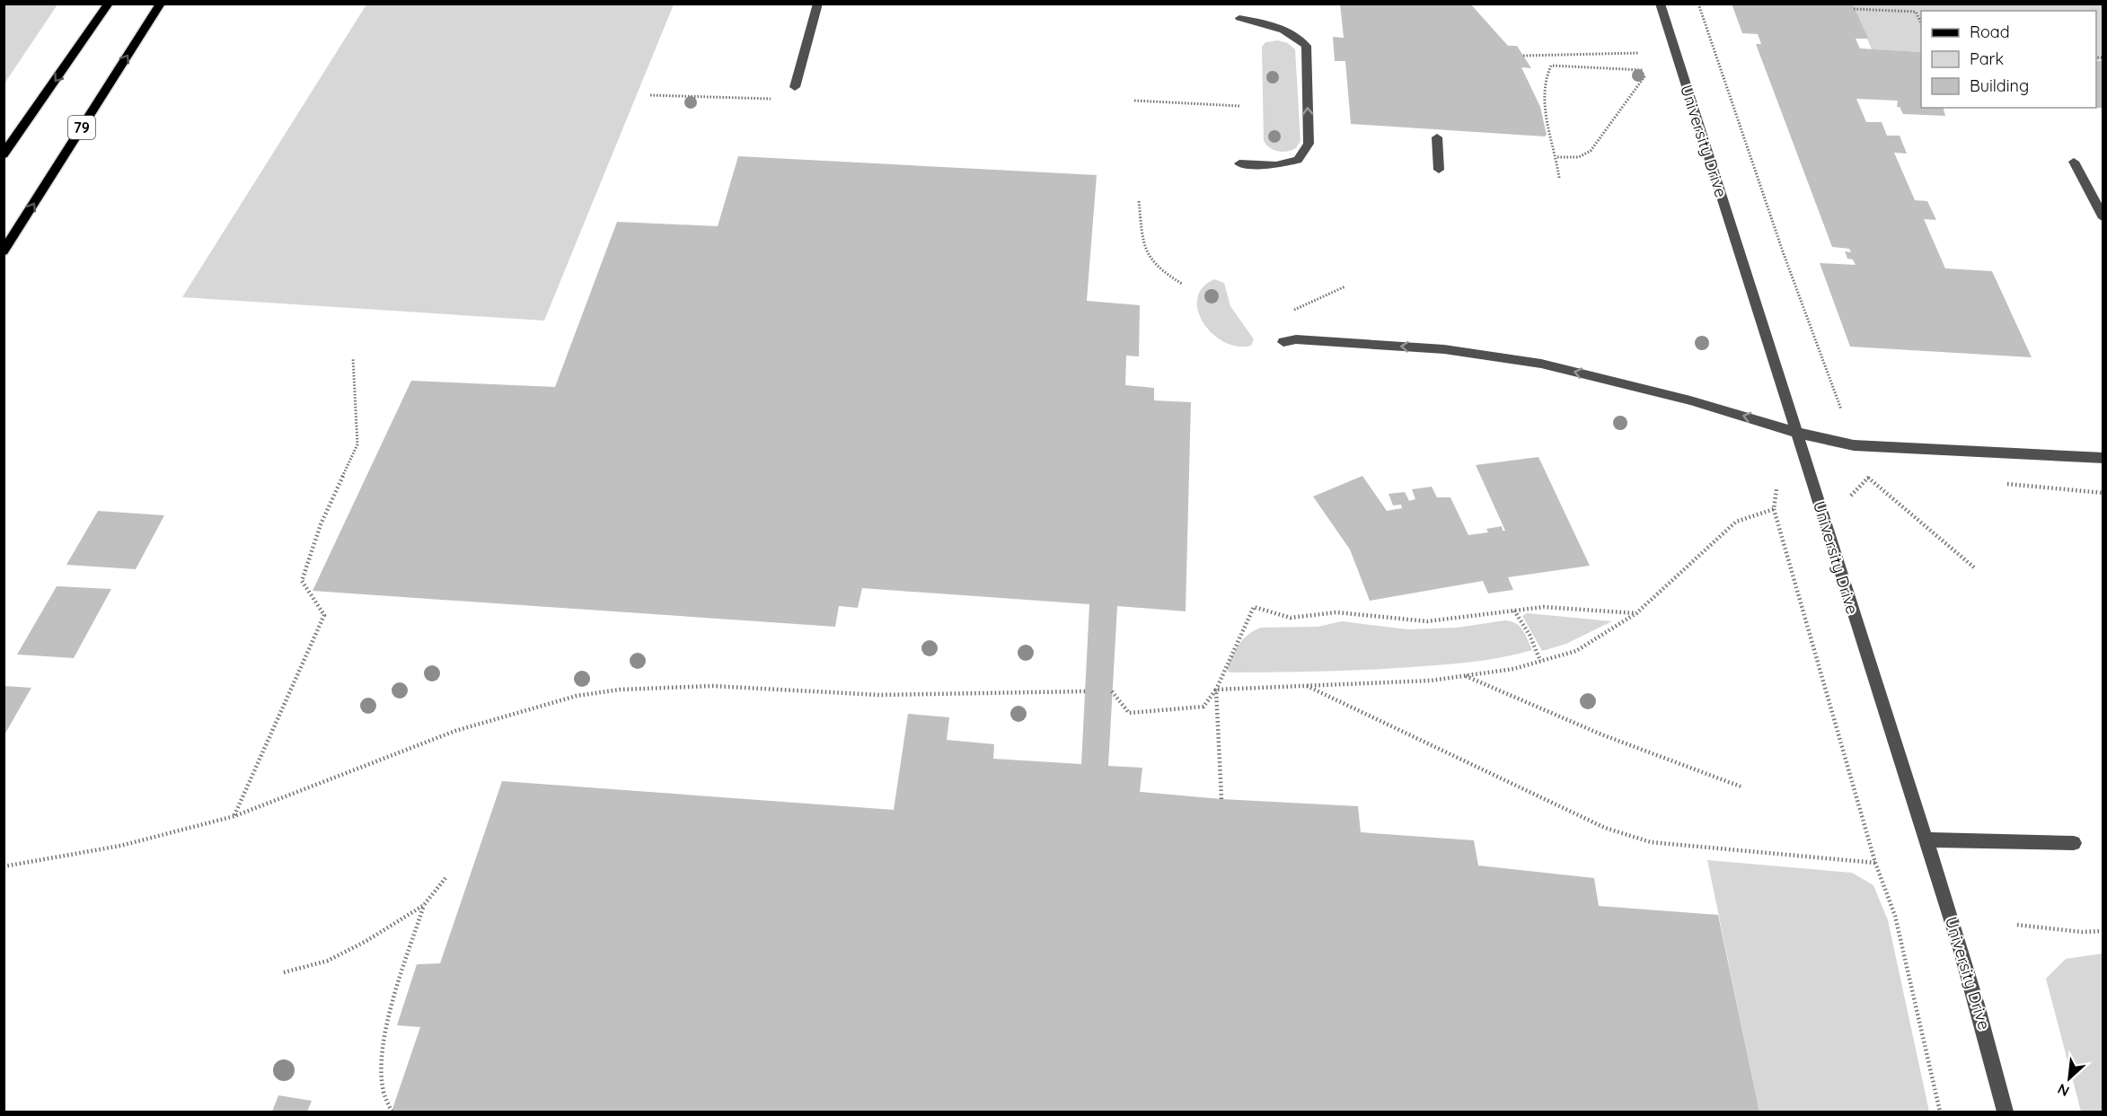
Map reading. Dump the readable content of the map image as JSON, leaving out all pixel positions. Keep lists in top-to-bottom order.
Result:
{
  "streets": {
    "main road": ["79"],
    "street": ["University Drive"]
  },
  "legend": ["Road", "Park", "Building"],
  "north": "bottom left"
}
